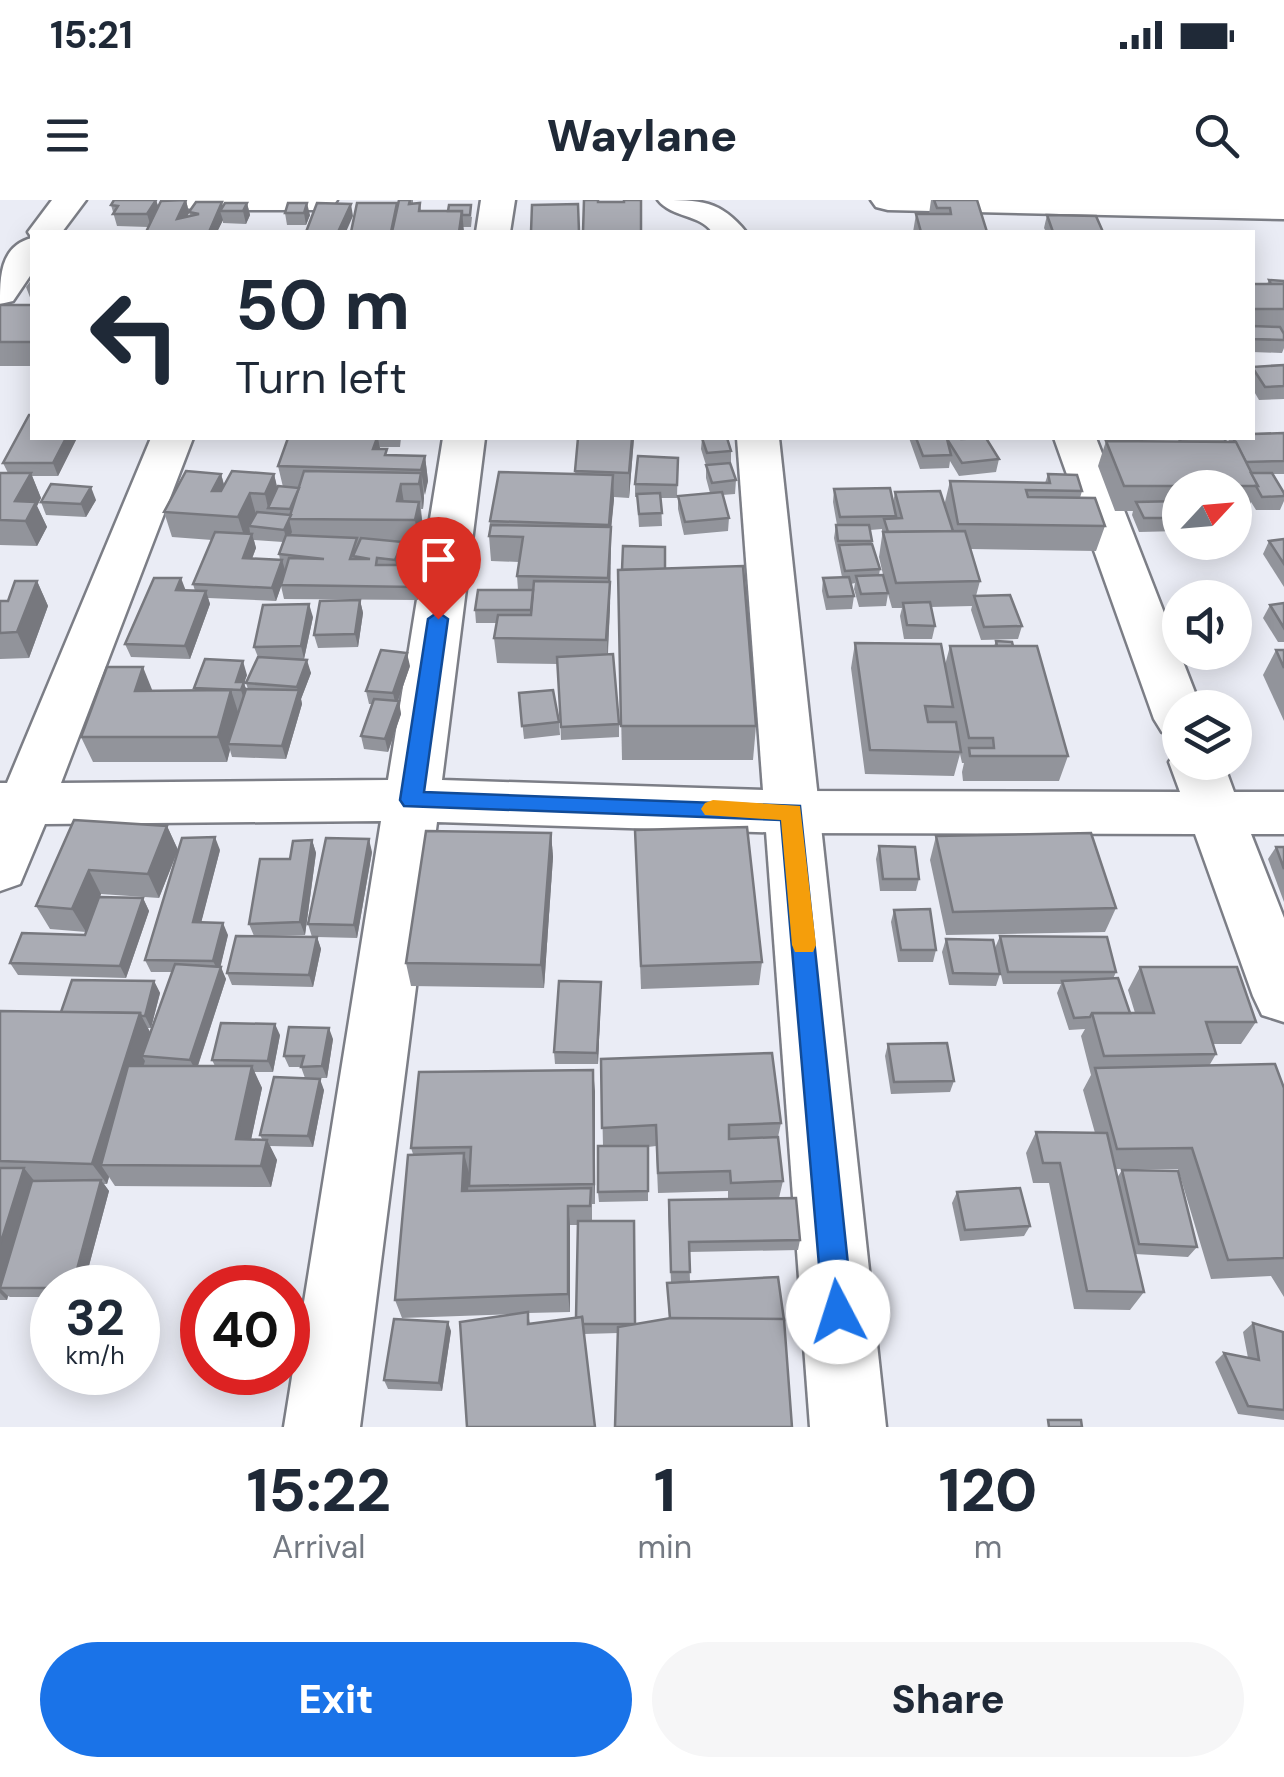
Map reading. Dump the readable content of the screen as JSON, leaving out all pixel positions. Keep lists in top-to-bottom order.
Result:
{
  "north": "top right",
  "page": {
    "status": "15:21",
    "header": "Waylane",
    "turn": ["50 m", "Turn left"],
    "speed": "32 km/h",
    "limit": "40",
    "eta": [
      "15:22",
      "Arrival",
      "1",
      "min",
      "120",
      "m"
    ],
    "buttons": ["Exit", "Share"]
  }
}
